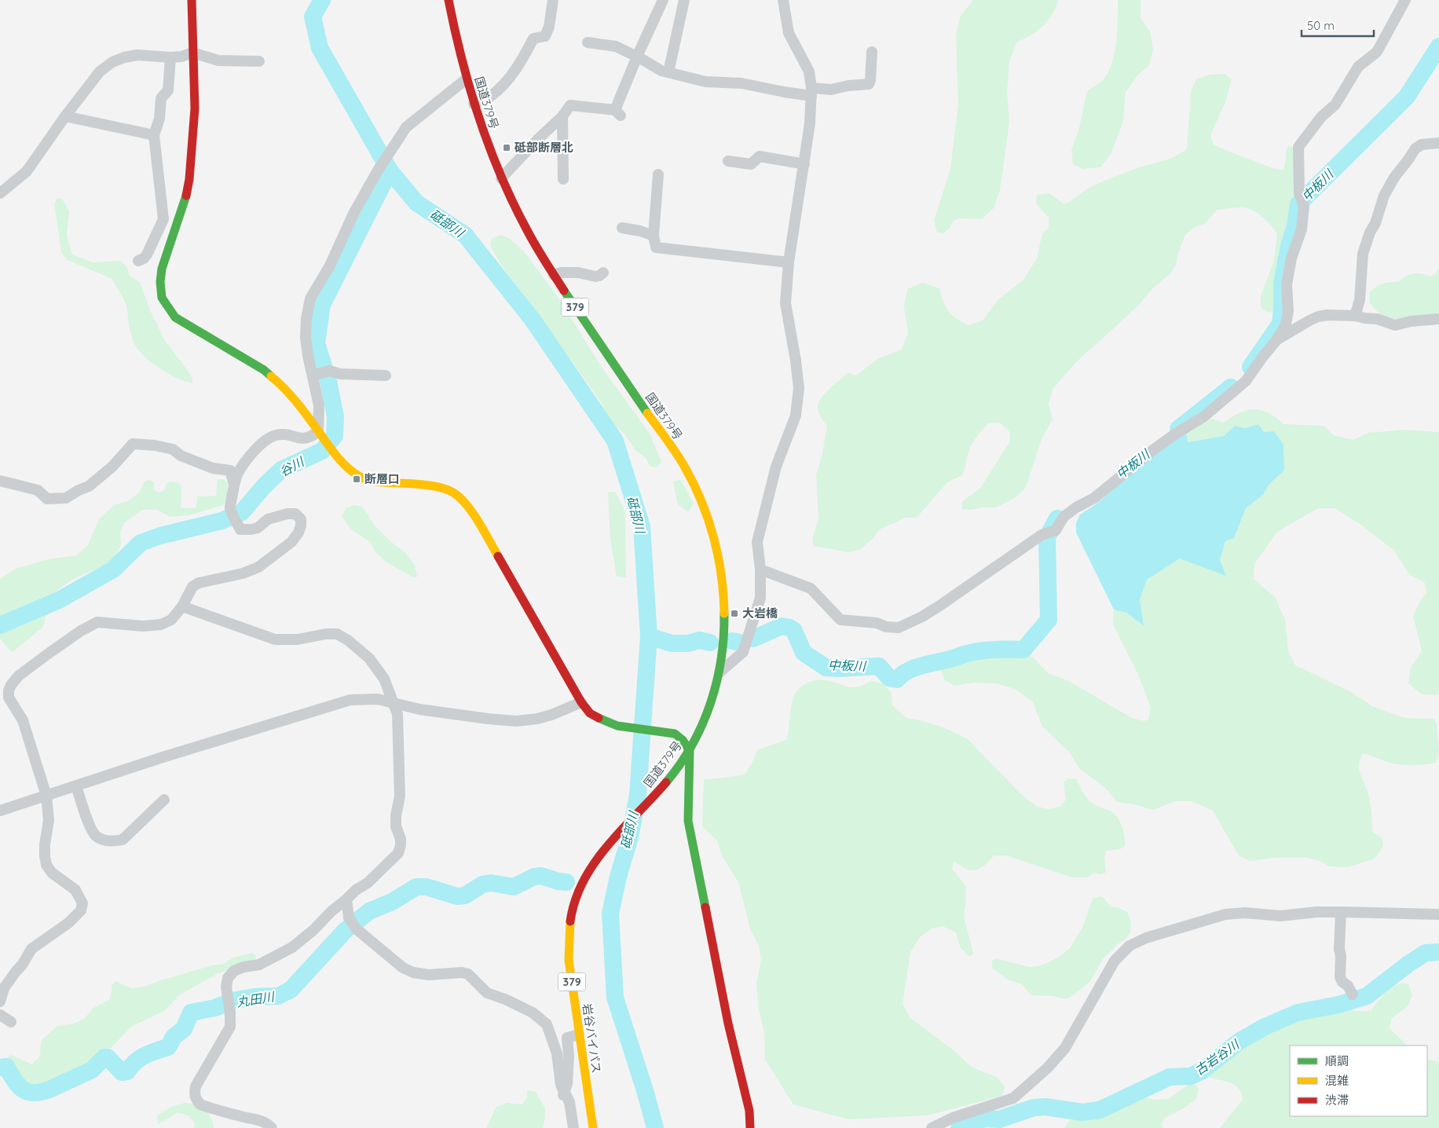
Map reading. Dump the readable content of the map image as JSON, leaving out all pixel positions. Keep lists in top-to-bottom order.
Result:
{
  "streets": {
    "main road": ["国道379号", "379", "岩谷バイパス"]
  },
  "crossings": [
    ["国道379号", "岩谷バイパス"]
  ],
  "water": [
    "中板川",
    "砥部川",
    "谷川",
    "丸田川",
    "古岩谷川"
  ],
  "places": {
    "transit": ["砥部断層北", "断層口", "大岩橋"]
  },
  "legend": ["順調", "混雑", "渋滞"],
  "scale_bar": "50 m"
}
